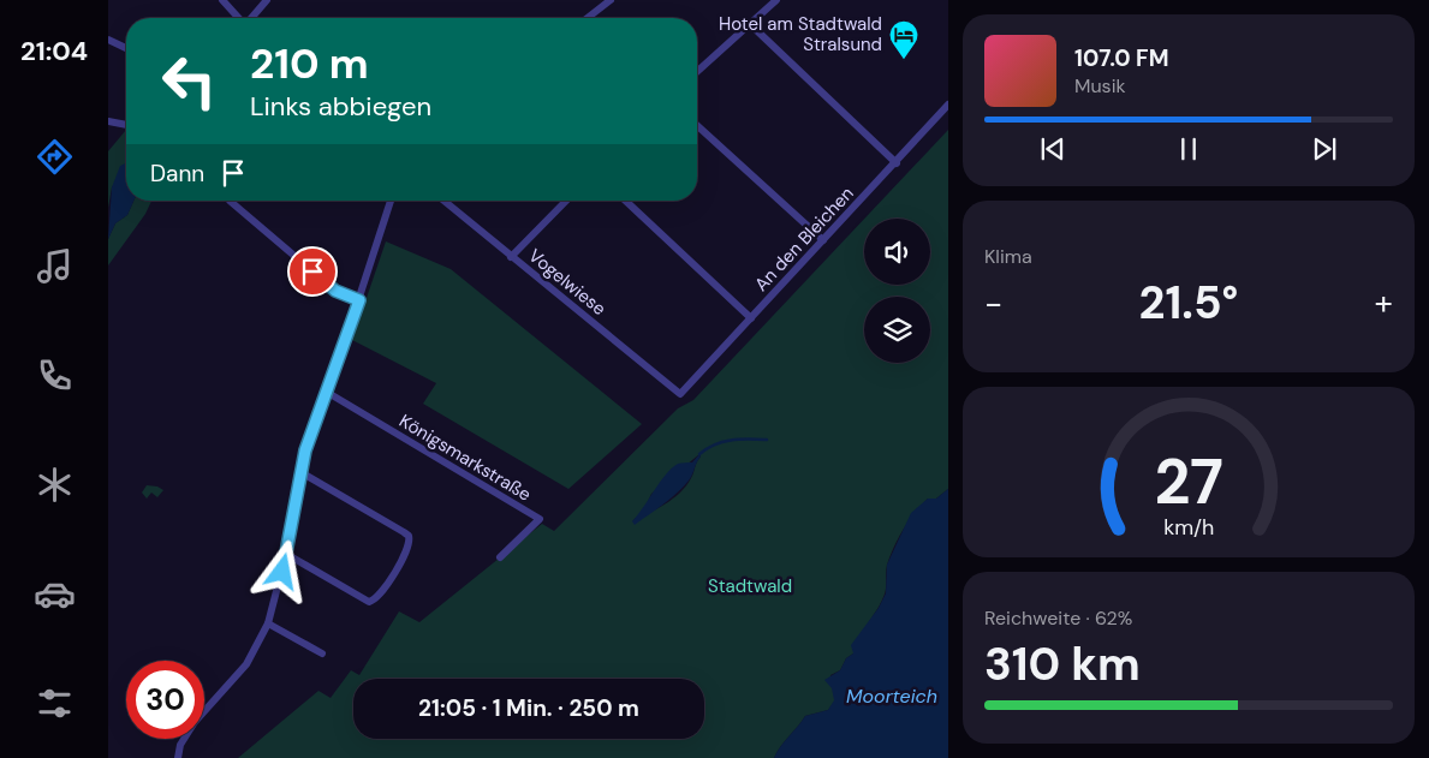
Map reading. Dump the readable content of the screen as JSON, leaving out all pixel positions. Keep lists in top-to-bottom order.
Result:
{
  "streets": {
    "street": ["An den Bleichen", "Vogelwiese", "Königsmarkstraße"]
  },
  "crossings": [
    ["An den Bleichen", "Vogelwiese"]
  ],
  "water": ["Moorteich"],
  "parks": ["Stadtwald"],
  "places": {
    "hotel": ["Hotel am Stadtwald Stralsund"]
  },
  "page": {
    "tabs": "21:04",
    "turn": ["210 m", "Links abbiegen"],
    "song": ["107.0 FM", "Musik"],
    "then": "Dann",
    "tile": [
      "Klima",
      ["Reichweite · 62%", "310 km"]
    ],
    "heat": ["−", "21.5°", "+"],
    "limit": "30",
    "trip": "21:05 · 1 Min. · 250 m",
    "gauge": ["27", "km/h"]
  }
}
